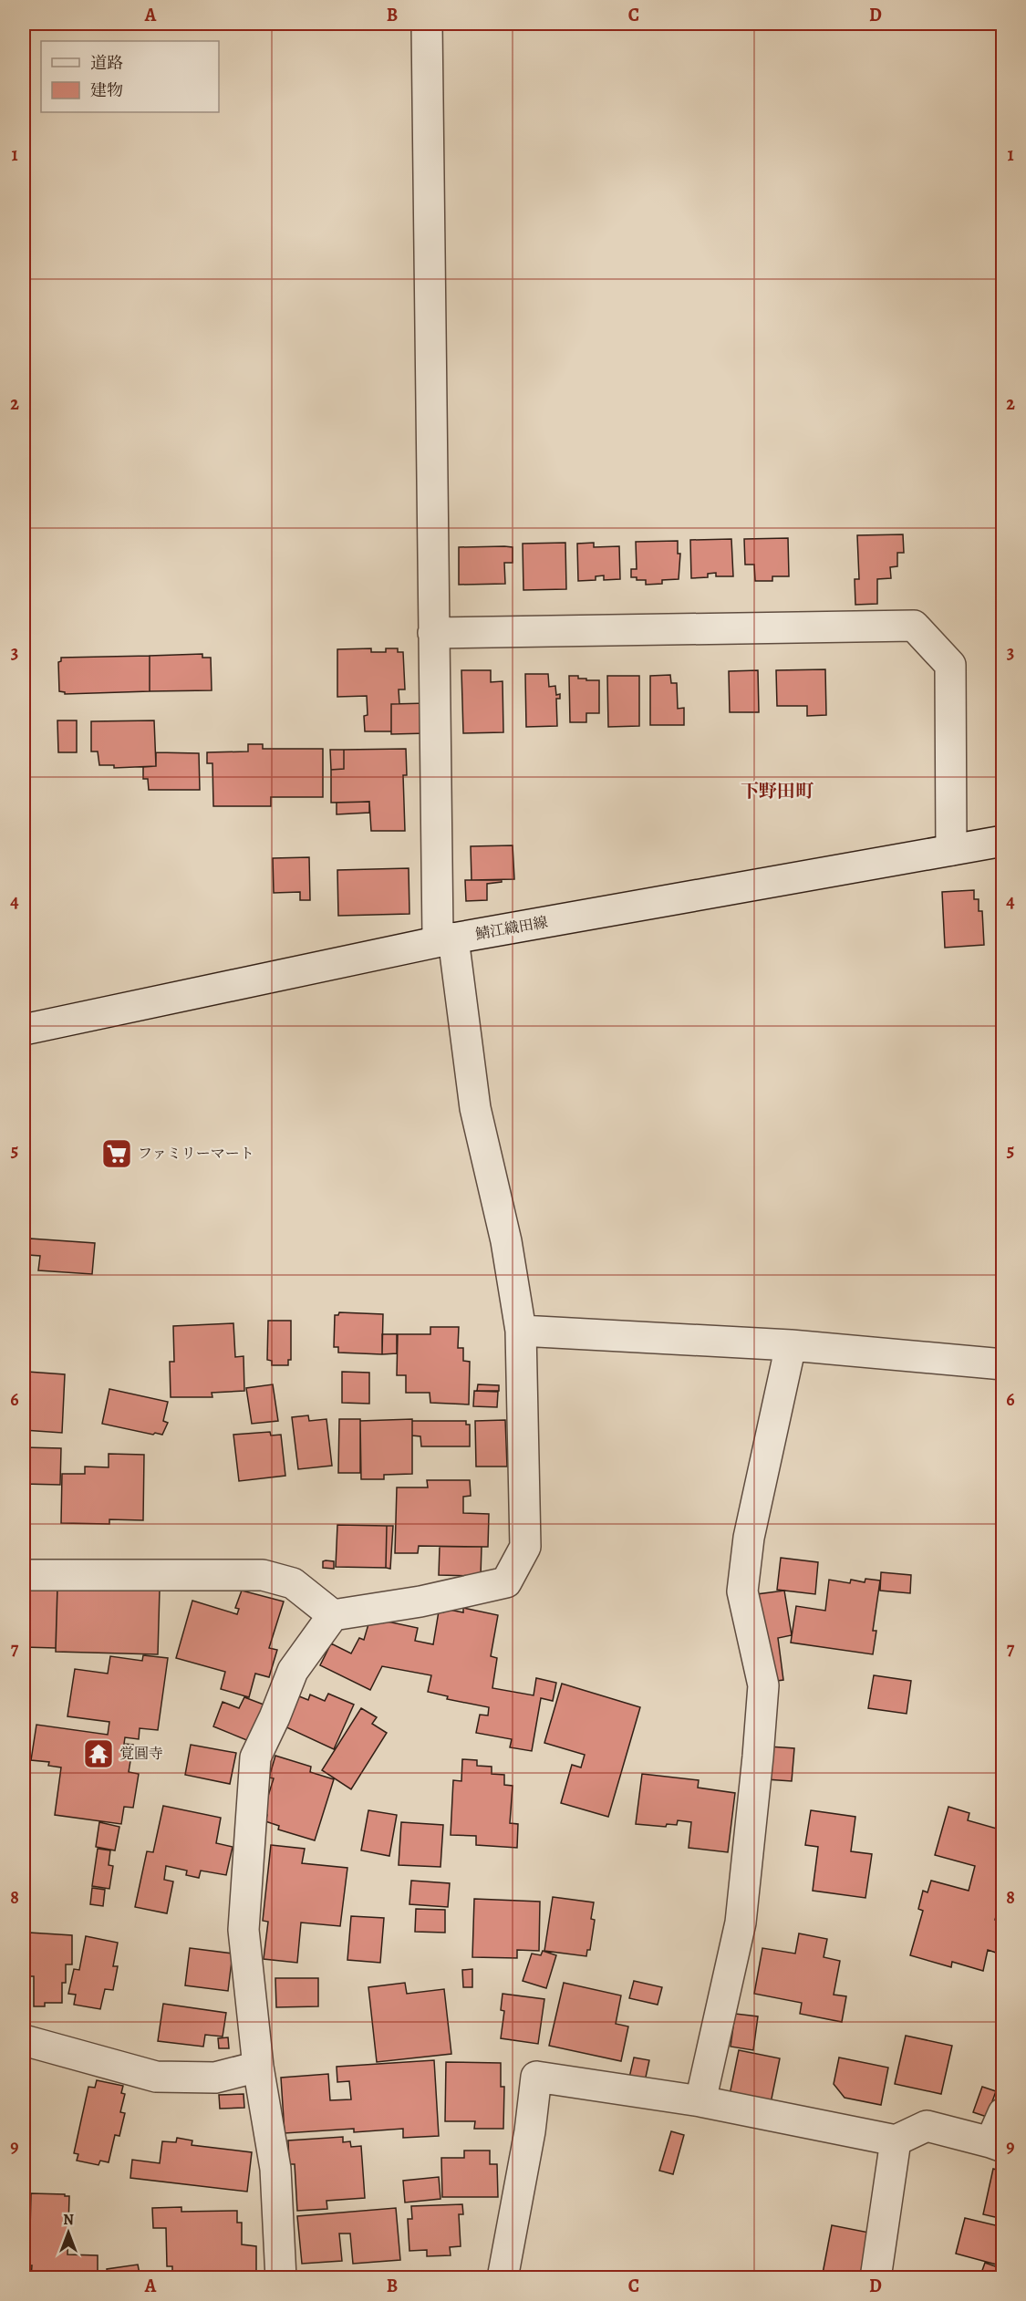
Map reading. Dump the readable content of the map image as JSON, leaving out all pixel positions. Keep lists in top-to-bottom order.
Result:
{
  "streets": {
    "street": ["鯖江織田線"]
  },
  "districts": ["下野田町"],
  "places": {
    "supermarket": ["ファミリーマート"],
    "temple": ["覚圓寺"]
  },
  "legend": ["道路", "建物"],
  "north": "top",
  "grid": {
    "columns": [
      "A",
      "B",
      "C",
      "D"
    ],
    "rows": [
      "1",
      "2",
      "3",
      "4",
      "5",
      "6",
      "7",
      "8",
      "9"
    ]
  }
}
